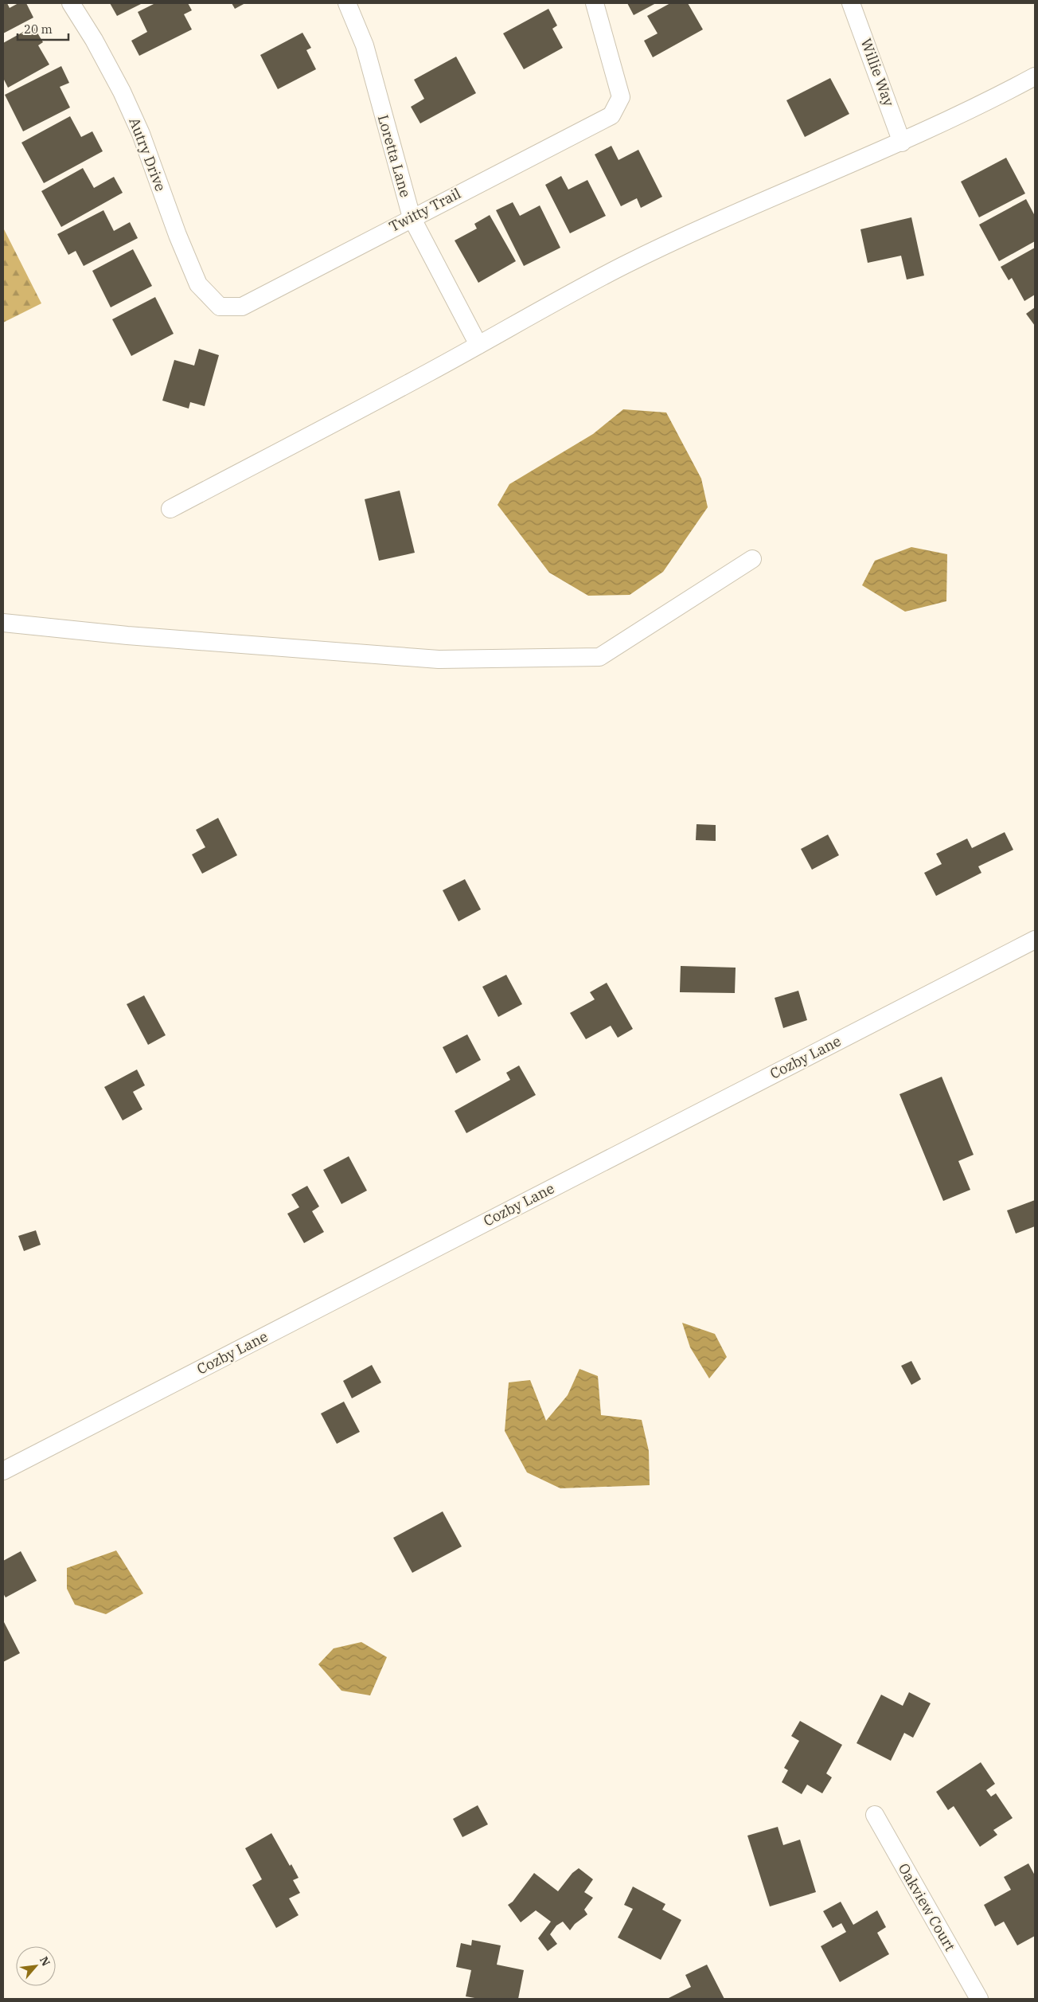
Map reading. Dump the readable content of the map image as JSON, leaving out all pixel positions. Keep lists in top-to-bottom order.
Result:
{
  "streets": {
    "street": [
      "Willie Way",
      "Autry Drive",
      "Loretta Lane",
      "Twitty Trail",
      "Cozby Lane",
      "Oakview Court"
    ]
  },
  "crossings": [
    ["Autry Drive", "Twitty Trail"],
    ["Loretta Lane", "Twitty Trail"]
  ],
  "scale_bar": "20 m",
  "north": "top right"
}
